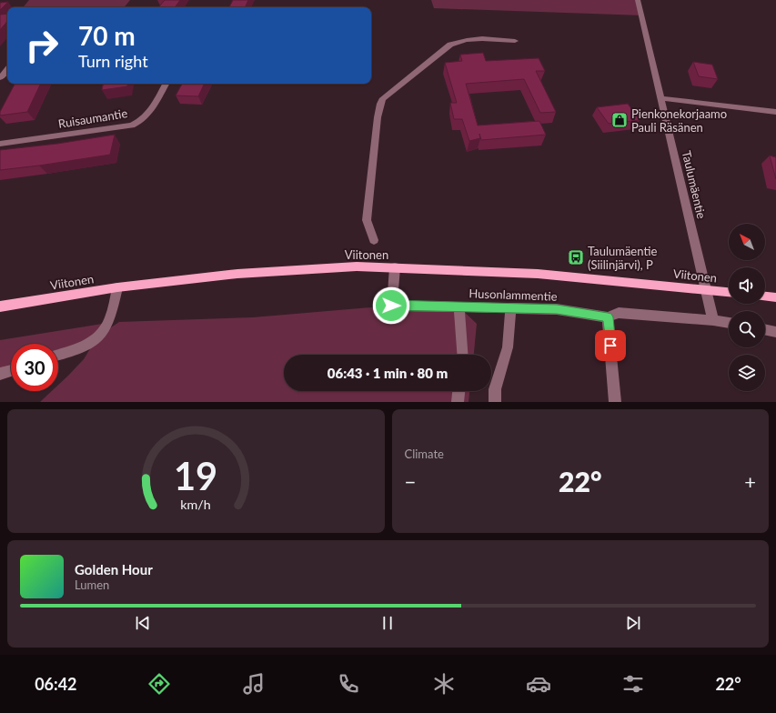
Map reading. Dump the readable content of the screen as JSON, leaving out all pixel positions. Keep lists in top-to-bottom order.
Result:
{
  "streets": {
    "main road": ["Viitonen"],
    "street": ["Ruisaumantie", "Taulumäentie", "Husonlammentie"]
  },
  "crossings": [
    ["Taulumäentie", "Viitonen"],
    ["Taulumäentie", "Husonlammentie"],
    ["Viitonen", "Husonlammentie"]
  ],
  "places": {
    "shop": ["Pienkonekorjaamo Pauli Räsänen"],
    "bus stop": ["Taulumäentie (Siilinjärvi), P"]
  },
  "north": "top left",
  "page": {
    "turn": ["70 m", "Turn right"],
    "limit": "30",
    "trip": "06:43 · 1 min · 80 m",
    "tile": "Climate",
    "heat": ["−", "22°", "+"],
    "song": ["Golden Hour", "Lumen"],
    "tabs": ["06:42", "22°"],
    "gauge": ["19", "km/h"]
  }
}
